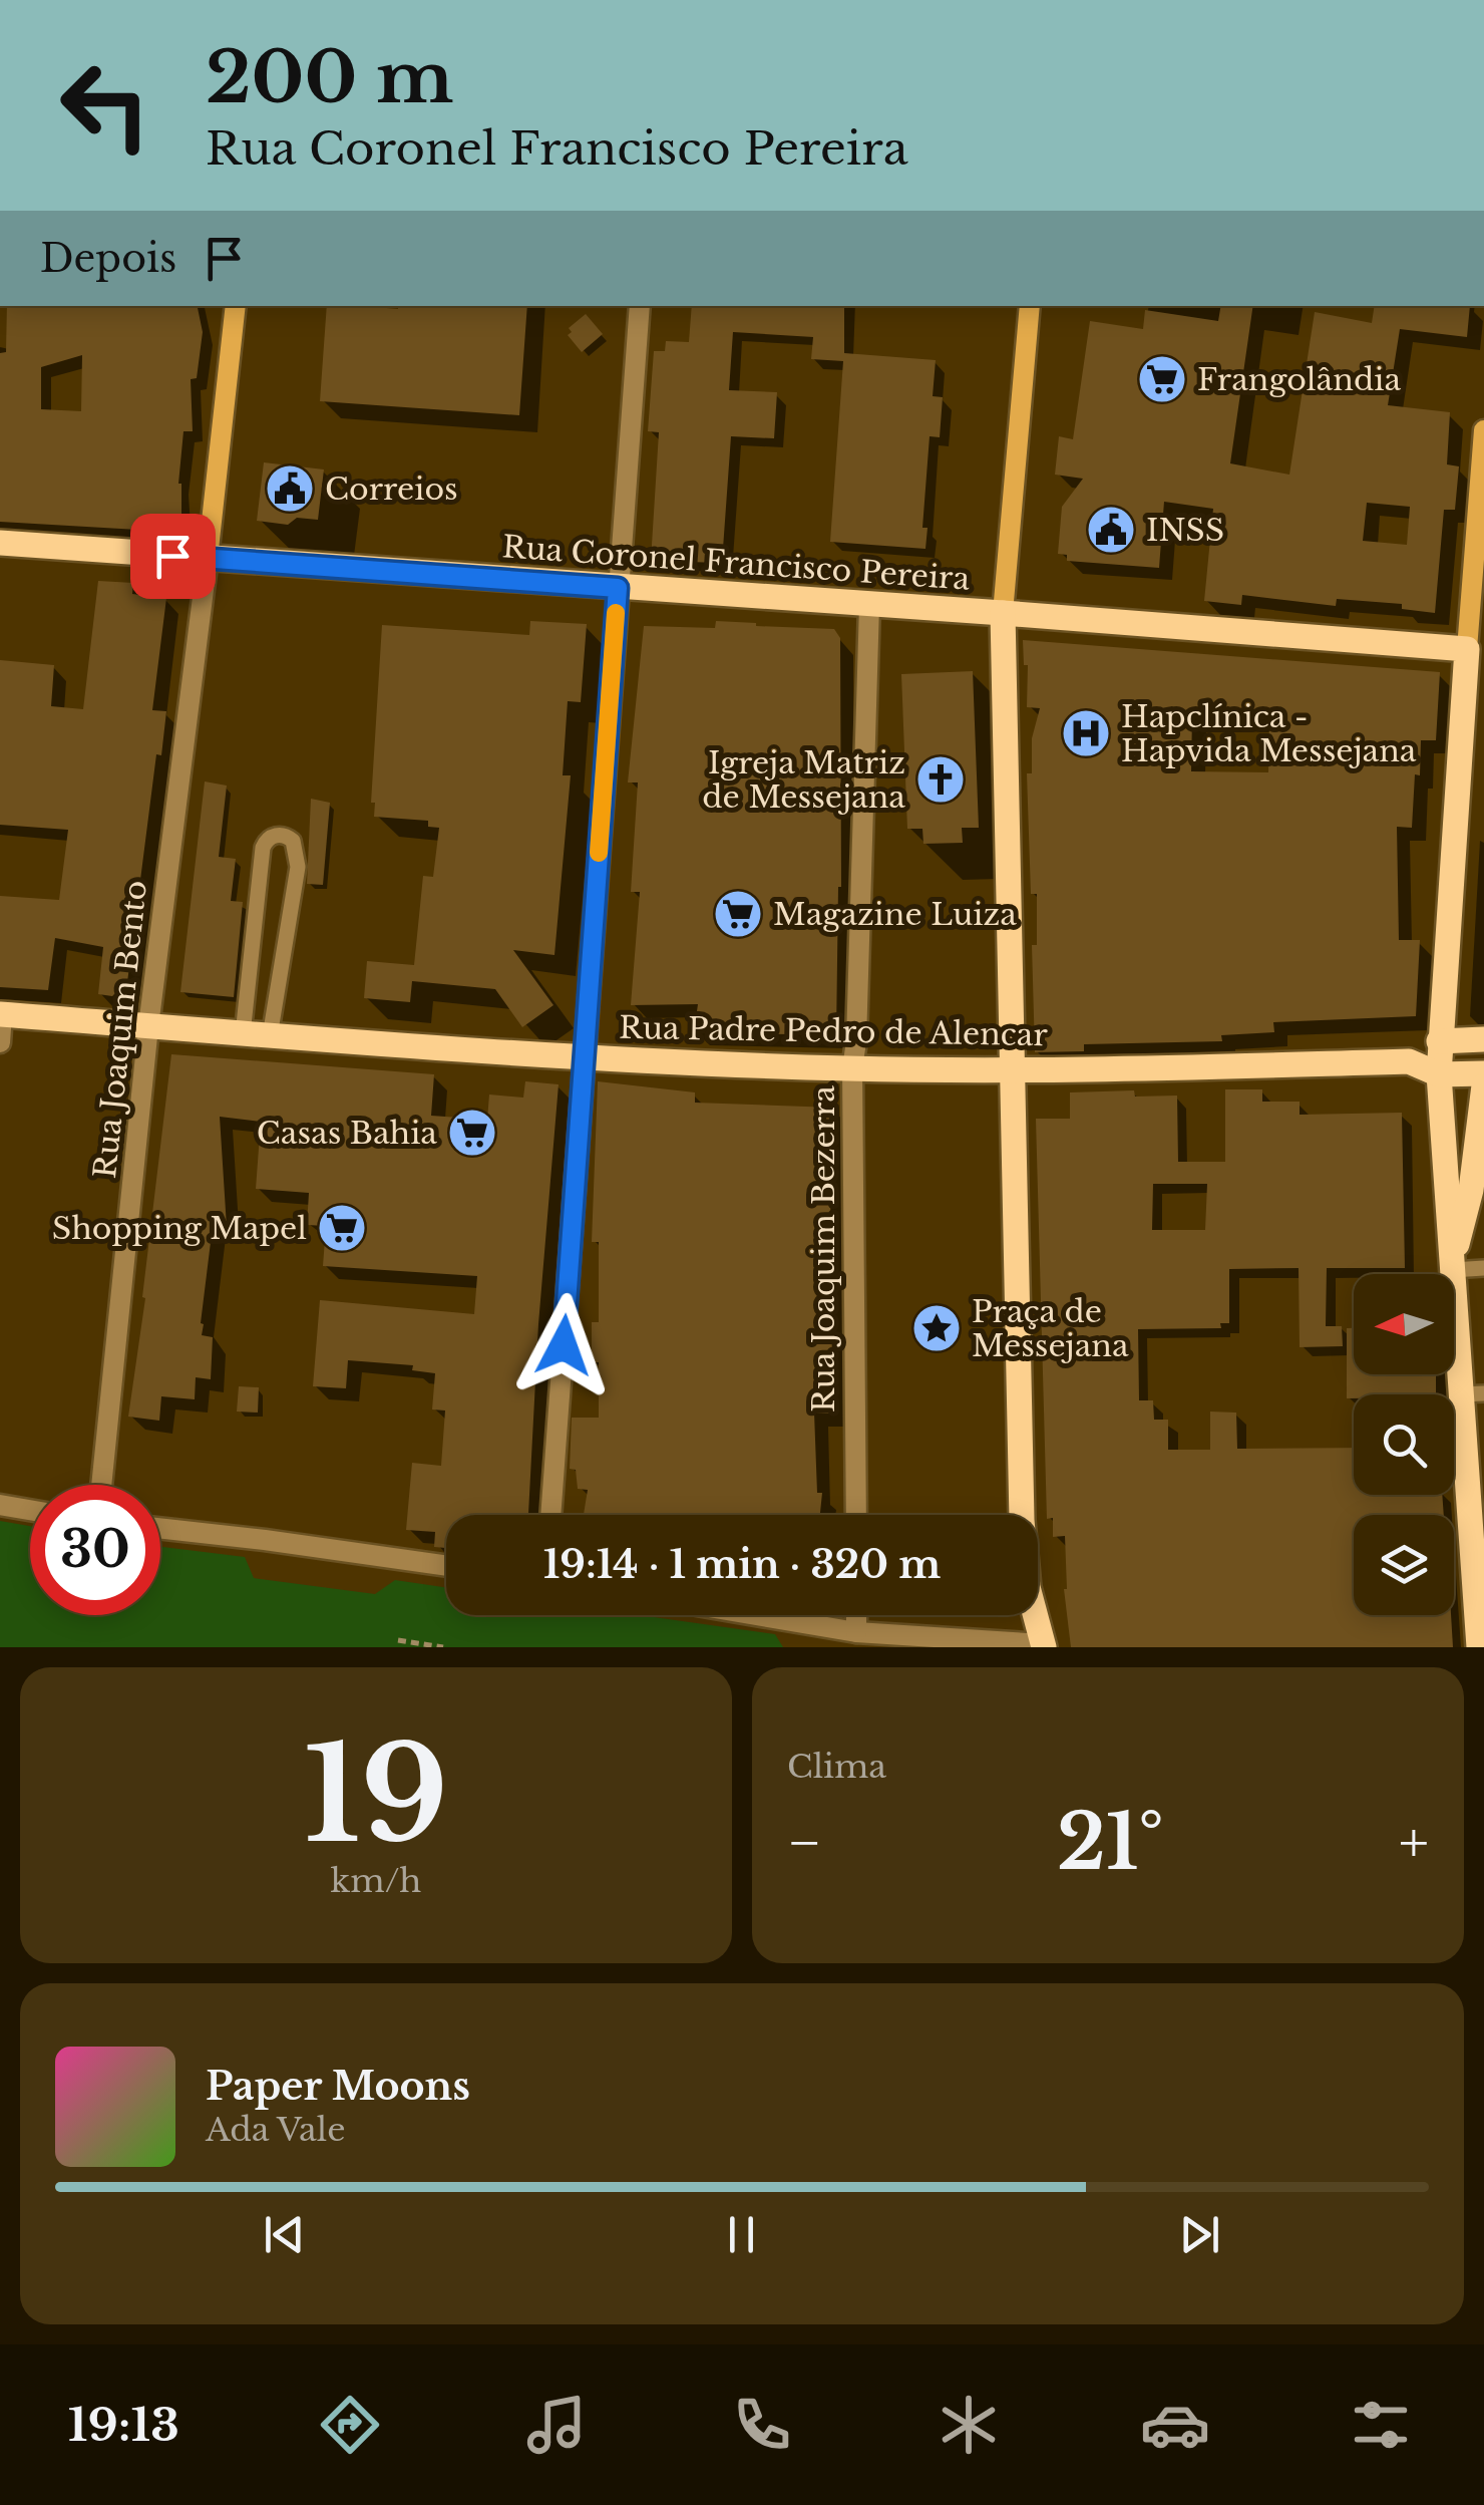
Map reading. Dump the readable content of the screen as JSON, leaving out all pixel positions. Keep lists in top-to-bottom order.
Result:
{
  "streets": {
    "main road": ["Rua Coronel Francisco Pereira", "Rua Padre Pedro de Alencar"],
    "street": ["Rua Joaquim Bento", "Rua Joaquim Bezerra"]
  },
  "crossings": [
    ["Rua Coronel Francisco Pereira", "Rua Joaquim Bento"],
    ["Rua Coronel Francisco Pereira", "Rua Joaquim Bezerra"],
    ["Rua Joaquim Bento", "Rua Padre Pedro de Alencar"],
    ["Rua Padre Pedro de Alencar", "Rua Joaquim Bezerra"]
  ],
  "places": {
    "supermarket": [
      "Frangolândia",
      "Magazine Luiza",
      "Casas Bahia",
      "Shopping Mapel"
    ],
    "public building": ["Correios", "INSS"],
    "hospital": ["Hapclínica - Hapvida Messejana"],
    "church": ["Igreja Matriz de Messejana"],
    "place": ["Praça de Messejana"]
  },
  "north": "left",
  "page": {
    "turn": ["200 m", "Rua Coronel Francisco Pereira"],
    "then": "Depois",
    "limit": "30",
    "trip": "19:14 · 1 min · 320 m",
    "tile": [
      ["19", "km/h"],
      "Clima"
    ],
    "heat": ["−", "21°", "+"],
    "song": ["Paper Moons", "Ada Vale"],
    "tabs": "19:13"
  }
}
